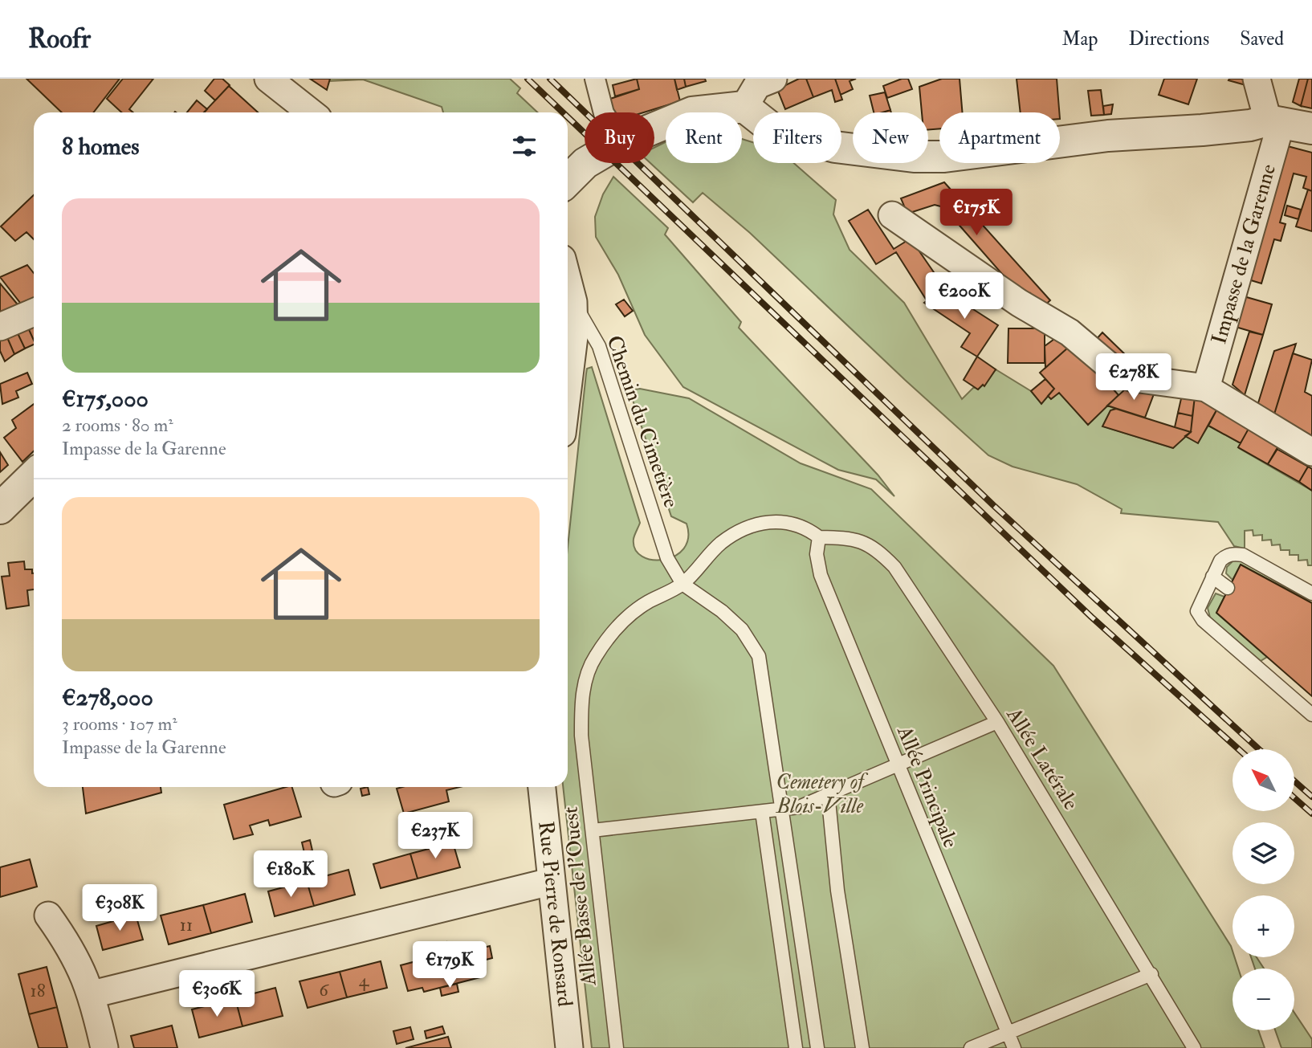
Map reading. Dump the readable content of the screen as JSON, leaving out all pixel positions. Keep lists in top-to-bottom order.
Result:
{
  "streets": {
    "street": ["Impasse de la Garenne", "Rue Pierre de Ronsard"],
    "lane": [
      "Chemin du Cimetière",
      "Allée Latérale",
      "Allée Principale",
      "Allée Basse de l'Ouest"
    ]
  },
  "crossings": [
    ["Chemin du Cimetière", "Allée Basse de l'Ouest"],
    ["Allée Latérale", "Allée Principale"],
    ["Allée Latérale", "Allée Basse de l'Ouest"],
    ["Allée Principale", "Allée Basse de l'Ouest"]
  ],
  "parks": ["Cemetery of Blois-Ville"],
  "house_numbers": [
    "11",
    "4",
    "6",
    "18"
  ],
  "north": "top left",
  "page": {
    "header": "Roofr",
    "nav": ["Map", "Directions", "Saved"],
    "chip": [
      "Buy",
      "Rent",
      "Filters",
      "New",
      "Apartment"
    ],
    "heading": "8 homes",
    "list": [
      {
        "name": "€175,000",
        "note": "2 rooms · 80 m² · Impasse de la Garenne"
      },
      {
        "name": "€278,000",
        "note": "3 rooms · 107 m² · Impasse de la Garenne"
      }
    ],
    "price": [
      "€175K",
      "€200K",
      "€278K",
      "€237K",
      "€180K",
      "€308K",
      "€179K",
      "€306K"
    ],
    "map_buttons": ["+", "−"]
  }
}
